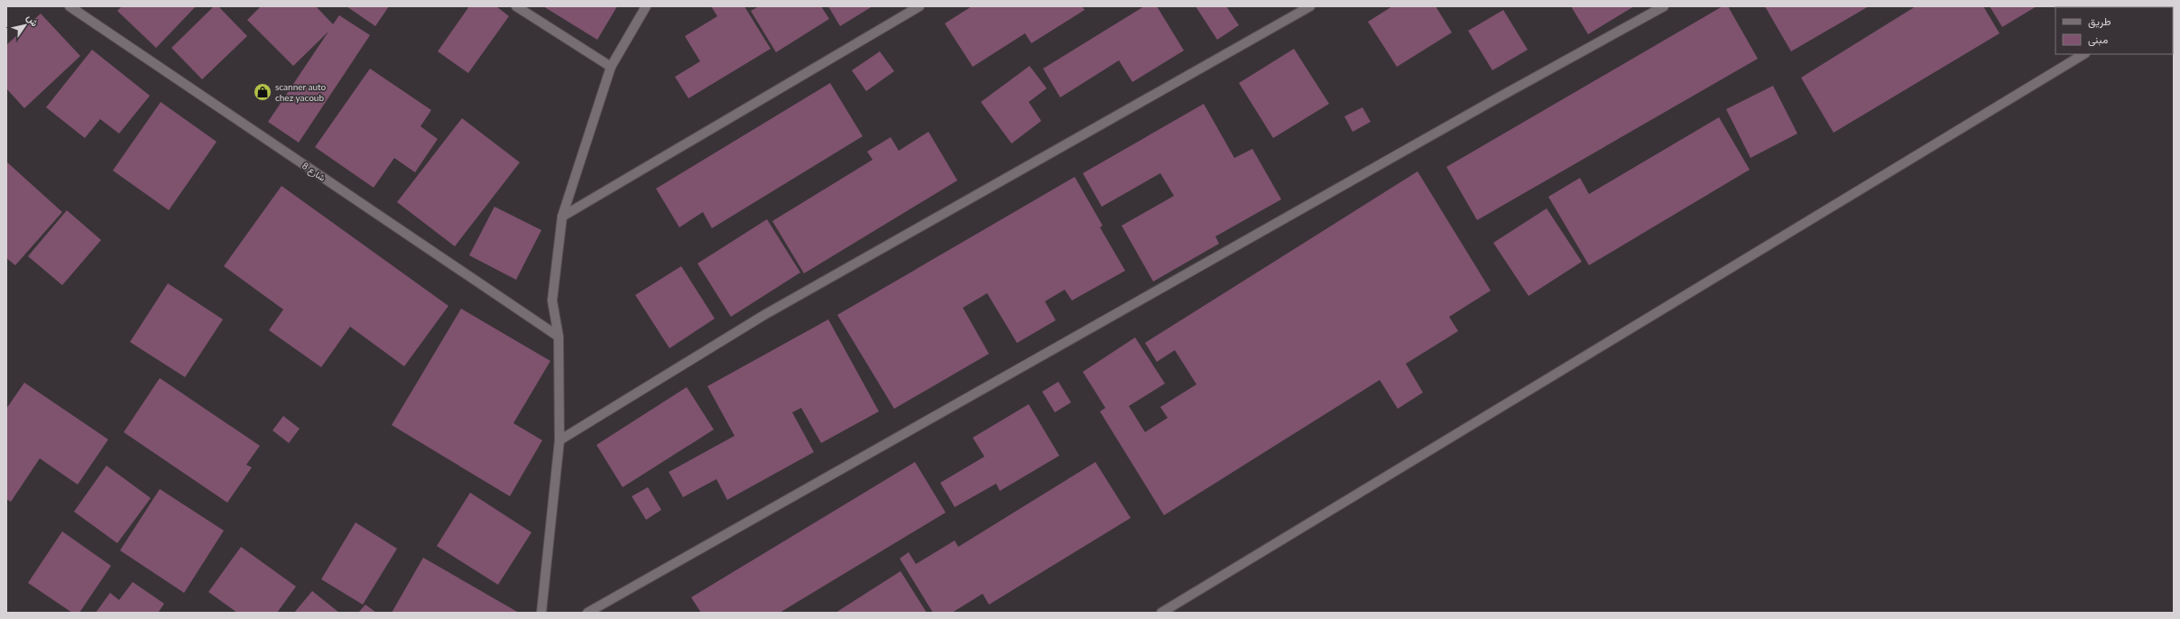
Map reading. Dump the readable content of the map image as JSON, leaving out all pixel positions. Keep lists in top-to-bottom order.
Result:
{
  "streets": {
    "street": ["شارع 8"]
  },
  "places": {
    "shop": ["scanner auto chez yacoub"]
  },
  "legend": ["طريق", "مبنى"],
  "north": "top right"
}
